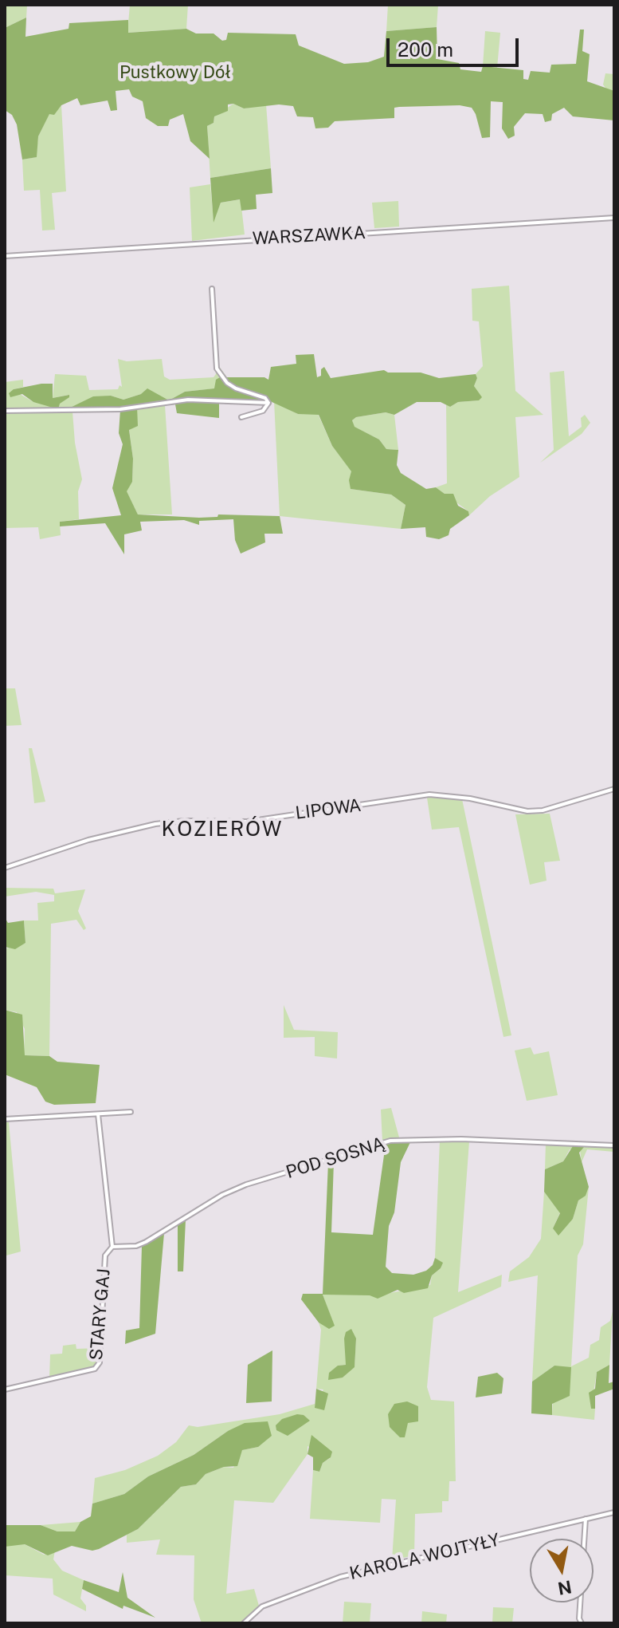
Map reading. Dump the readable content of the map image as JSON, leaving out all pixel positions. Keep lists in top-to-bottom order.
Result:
{
  "streets": {
    "street": [
      "WARSZAWKA",
      "LIPOWA",
      "POD SOSNĄ",
      "STARY GAJ",
      "KAROLA WOJTYŁY"
    ]
  },
  "crossings": [
    ["POD SOSNĄ", "STARY GAJ"]
  ],
  "districts": ["KOZIERÓW"],
  "parks": ["Pustkowy Dół"],
  "scale_bar": "200 m",
  "north": "bottom"
}
